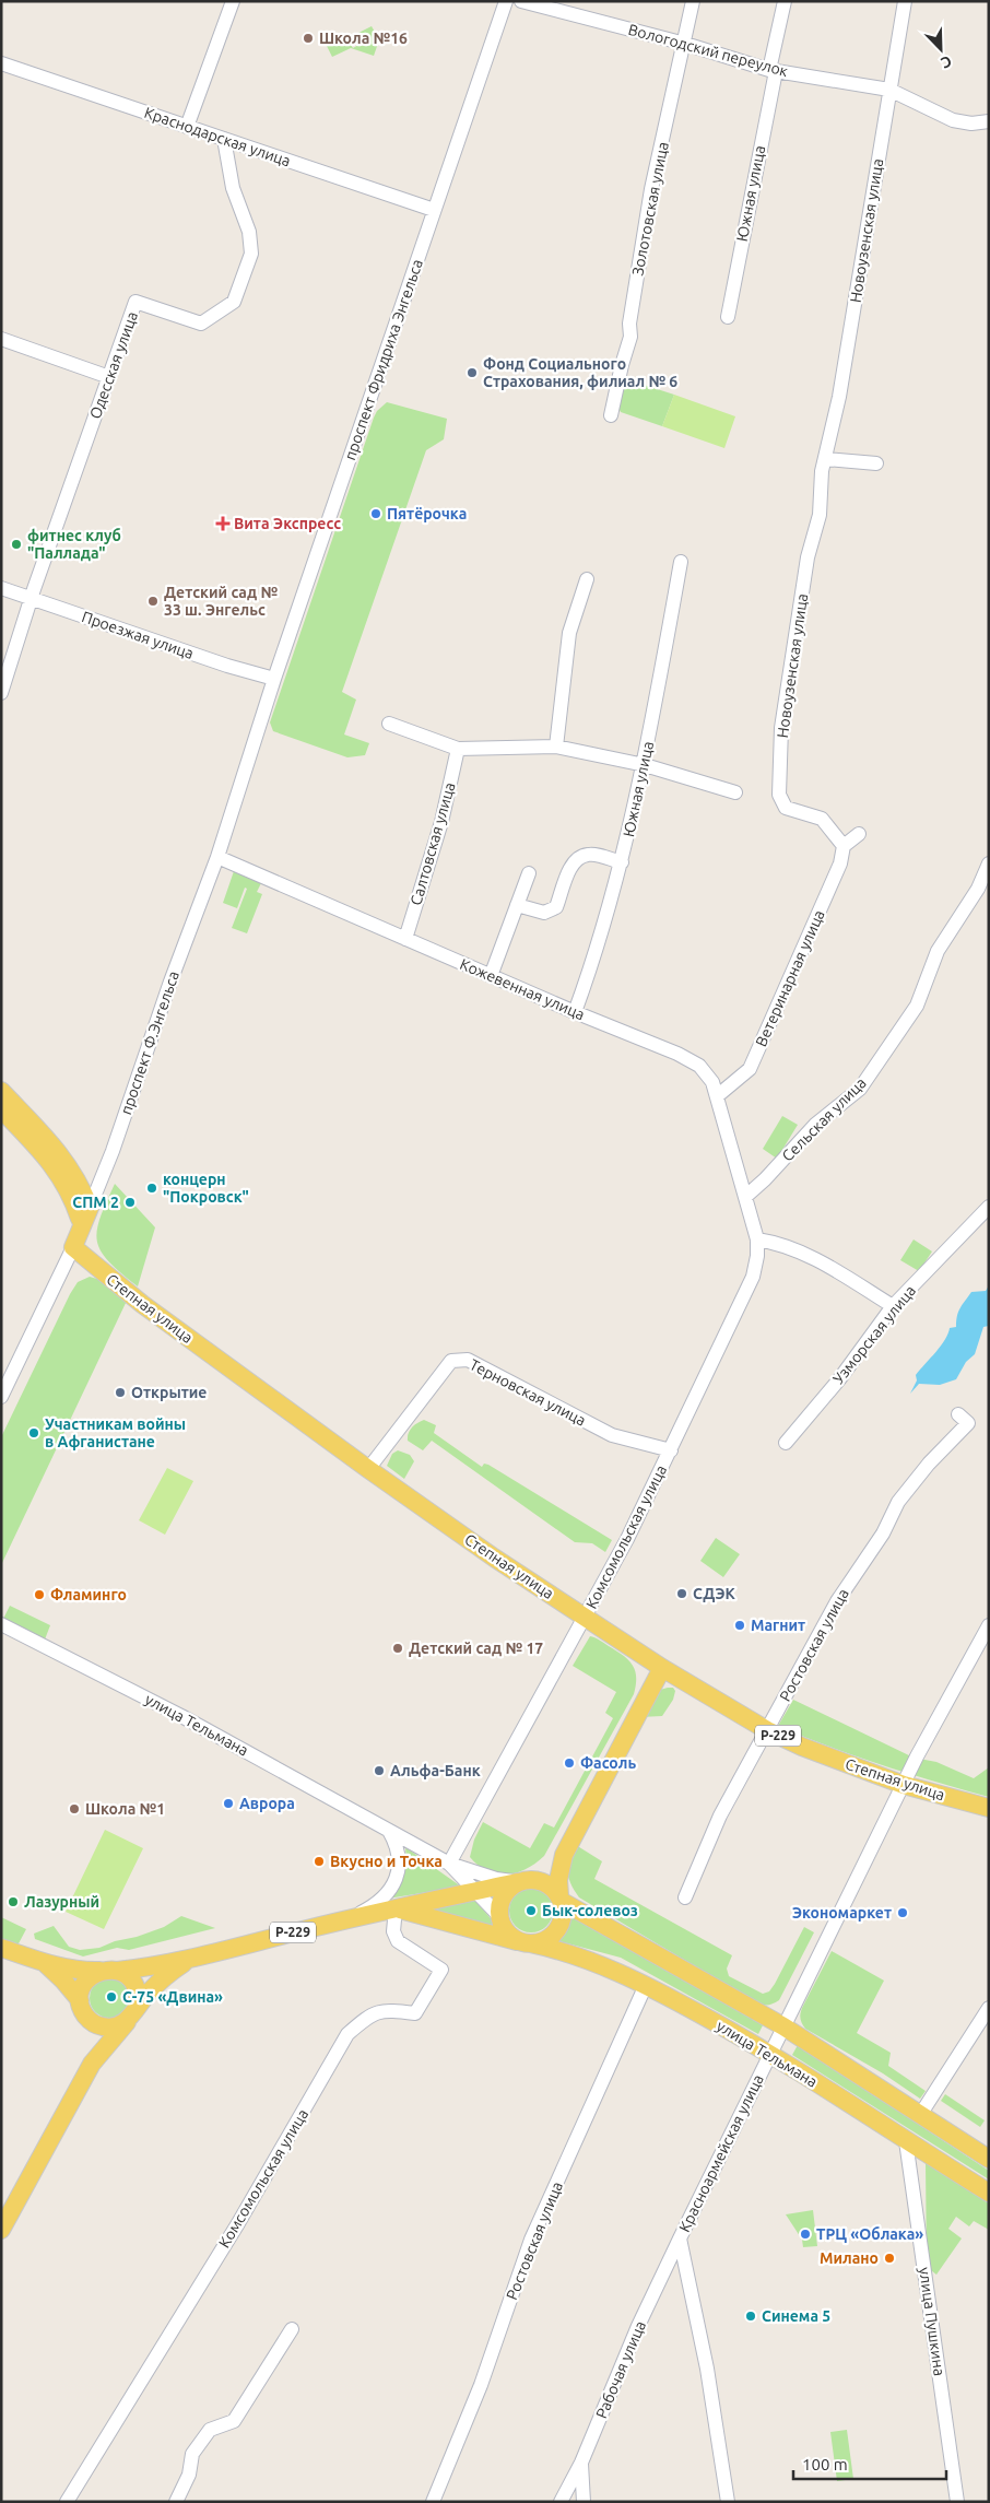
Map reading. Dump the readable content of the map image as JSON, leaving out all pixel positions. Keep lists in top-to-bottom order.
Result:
{
  "streets": {
    "main road": [
      "проспект Ф.Энгельса",
      "Степная улица",
      "улица Тельмана",
      "Р-229"
    ],
    "street": [
      "Вологодский переулок",
      "Краснодарская улица",
      "Южная улица",
      "Золотовская улица",
      "Новоузенская улица",
      "проспект Фридриха Энгельса",
      "Одесская улица",
      "Проезжая улица",
      "Салтовская улица",
      "Ветеринарная улица",
      "Кожевенная улица",
      "Сельская улица",
      "Узморская улица",
      "Терновская улица",
      "Комсомольская улица",
      "Ростовская улица",
      "Красноармейская улица",
      "улица Пушкина",
      "Рабочая улица"
    ]
  },
  "crossings": [
    ["Вологодский переулок", "Южная улица"],
    ["Вологодский переулок", "Золотовская улица"],
    ["Вологодский переулок", "Новоузенская улица"],
    ["Краснодарская улица", "проспект Фридриха Энгельса"],
    ["Краснодарская улица", "Одесская улица"],
    ["Южная улица", "Кожевенная улица"],
    ["Новоузенская улица", "Ветеринарная улица"],
    ["проспект Фридриха Энгельса", "Проезжая улица"],
    ["проспект Фридриха Энгельса", "проспект Ф.Энгельса"],
    ["Одесская улица", "Проезжая улица"],
    ["Проезжая улица", "проспект Ф.Энгельса"],
    ["Салтовская улица", "Кожевенная улица"],
    ["Ветеринарная улица", "Кожевенная улица"],
    ["Кожевенная улица", "проспект Ф.Энгельса"],
    ["Кожевенная улица", "Сельская улица"],
    ["Кожевенная улица", "Комсомольская улица"],
    ["проспект Ф.Энгельса", "Степная улица"],
    ["Сельская улица", "Комсомольская улица"],
    ["Степная улица", "Терновская улица"],
    ["Степная улица", "Комсомольская улица"],
    ["Степная улица", "Ростовская улица"],
    ["Степная улица", "Красноармейская улица"],
    ["Терновская улица", "Комсомольская улица"],
    ["Комсомольская улица", "улица Тельмана"],
    ["Комсомольская улица", "Р-229"],
    ["Ростовская улица", "улица Тельмана"],
    ["улица Тельмана", "Р-229"],
    ["улица Тельмана", "Красноармейская улица"],
    ["улица Тельмана", "улица Пушкина"],
    ["Красноармейская улица", "Рабочая улица"]
  ],
  "places": {
    "other": [
      "Школа №16",
      "Фонд Социального Страхования, филиал № 6",
      "Пятёрочка",
      "фитнес клуб \"Паллада\"",
      "Детский сад № 33 ш. Энгельс",
      "концерн \"Покровск\"",
      "СПМ 2",
      "Открытие",
      "Участникам войны в Афганистане",
      "СДЭК",
      "Фламинго",
      "Магнит",
      "Детский сад № 17",
      "Фасоль",
      "Альфа-Банк",
      "Аврора",
      "Школа №1",
      "Вкусно и Точка",
      "Лазурный",
      "Бык-солевоз",
      "Экономаркет",
      "С-75 «Двина»",
      "ТРЦ «Облака»",
      "Милано",
      "Синема 5"
    ],
    "health": ["Вита Экспресс"]
  },
  "scale_bar": "100 m",
  "north": "bottom right"
}
